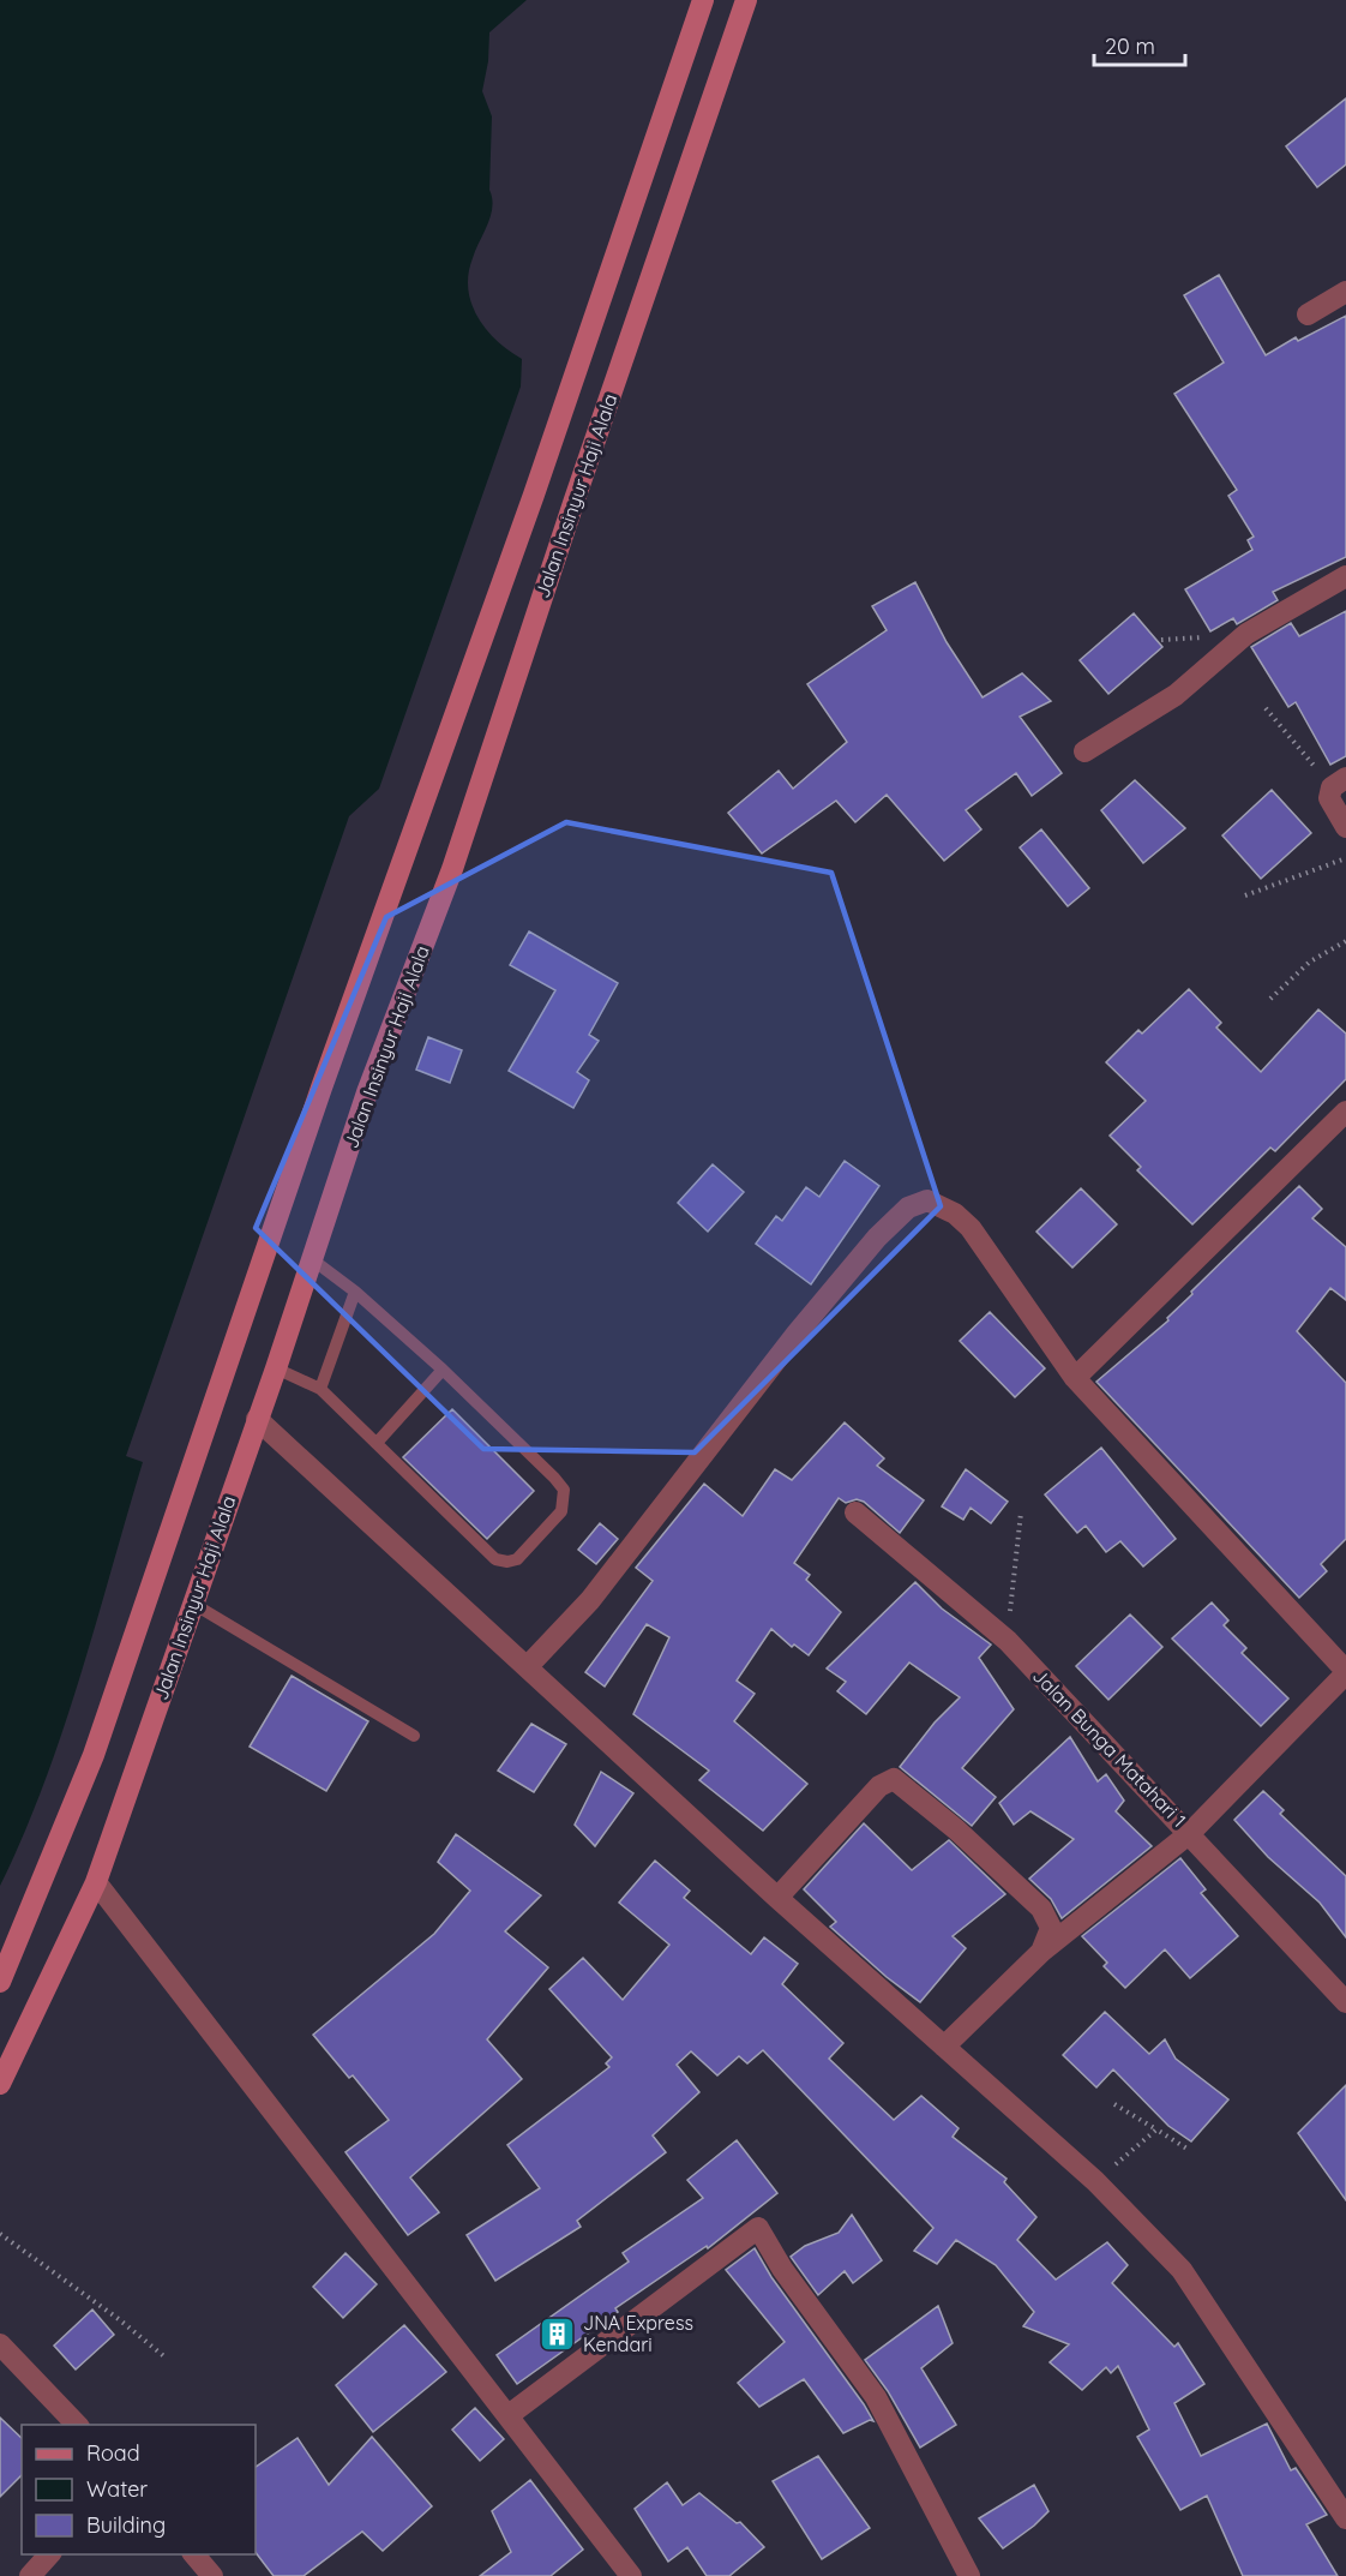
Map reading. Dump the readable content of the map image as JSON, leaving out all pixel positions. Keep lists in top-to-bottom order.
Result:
{
  "streets": {
    "main road": ["Jalan Insinyur Haji Alala"],
    "street": ["Jalan Bunga Matahari 1"]
  },
  "places": {
    "building": ["JNA Express Kendari"]
  },
  "legend": ["Road", "Water", "Building"],
  "scale_bar": "20 m"
}
